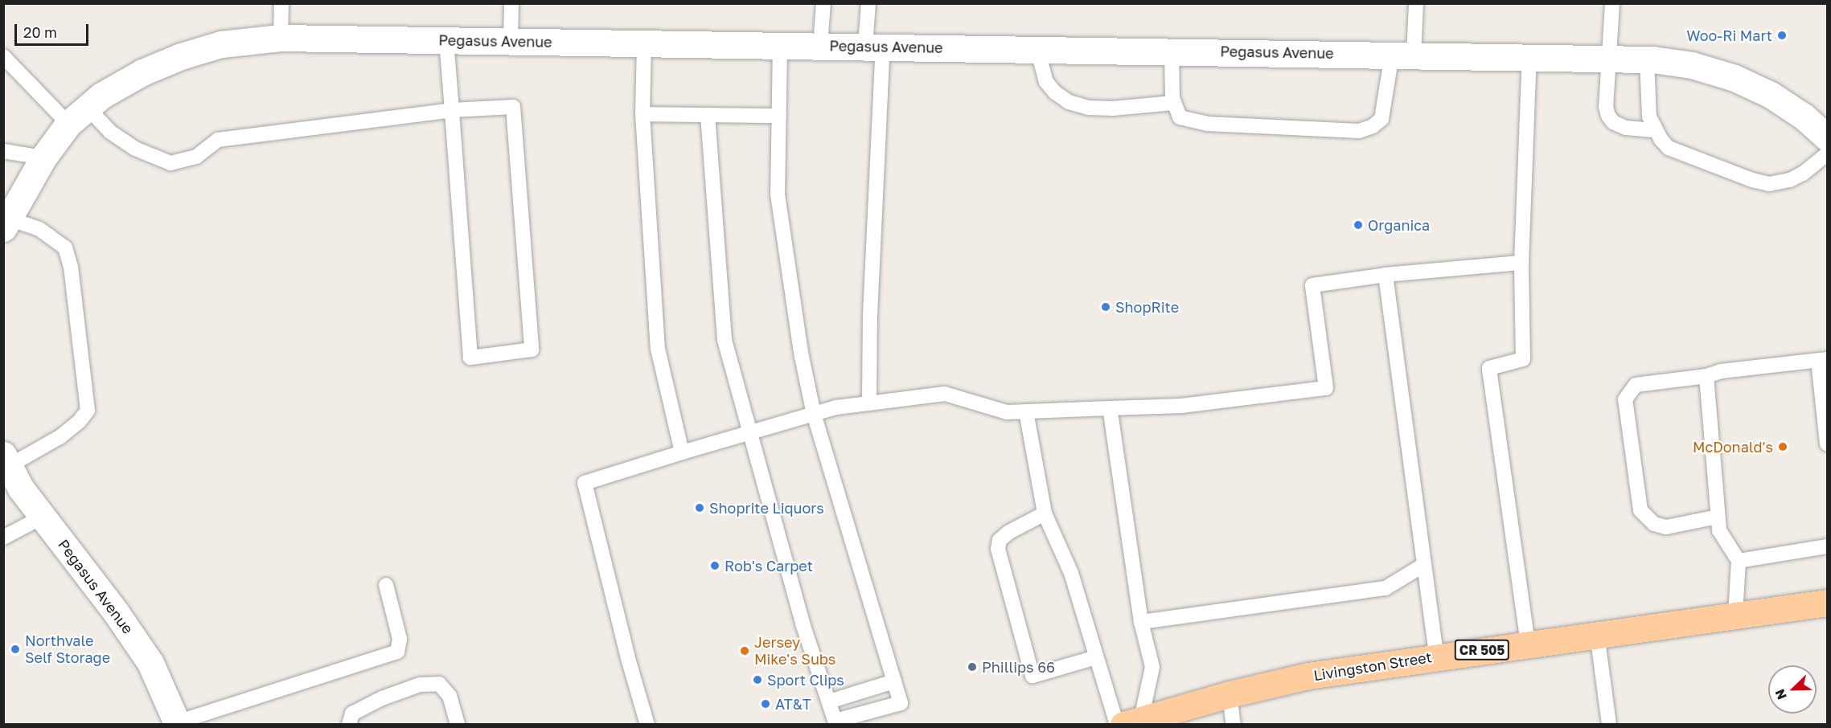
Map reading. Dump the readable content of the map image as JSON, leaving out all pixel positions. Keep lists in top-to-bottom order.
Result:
{
  "streets": {
    "main road": ["CR 505", "Livingston Street"],
    "street": ["Pegasus Avenue"]
  },
  "places": [
    "Woo-Ri Mart",
    "Organica",
    "ShopRite",
    "McDonald's",
    "Shoprite Liquors",
    "Rob's Carpet",
    "Northvale Self Storage",
    "Jersey Mike's Subs",
    "Phillips 66",
    "Sport Clips",
    "AT&T"
  ],
  "scale_bar": "20 m",
  "north": "bottom left"
}
